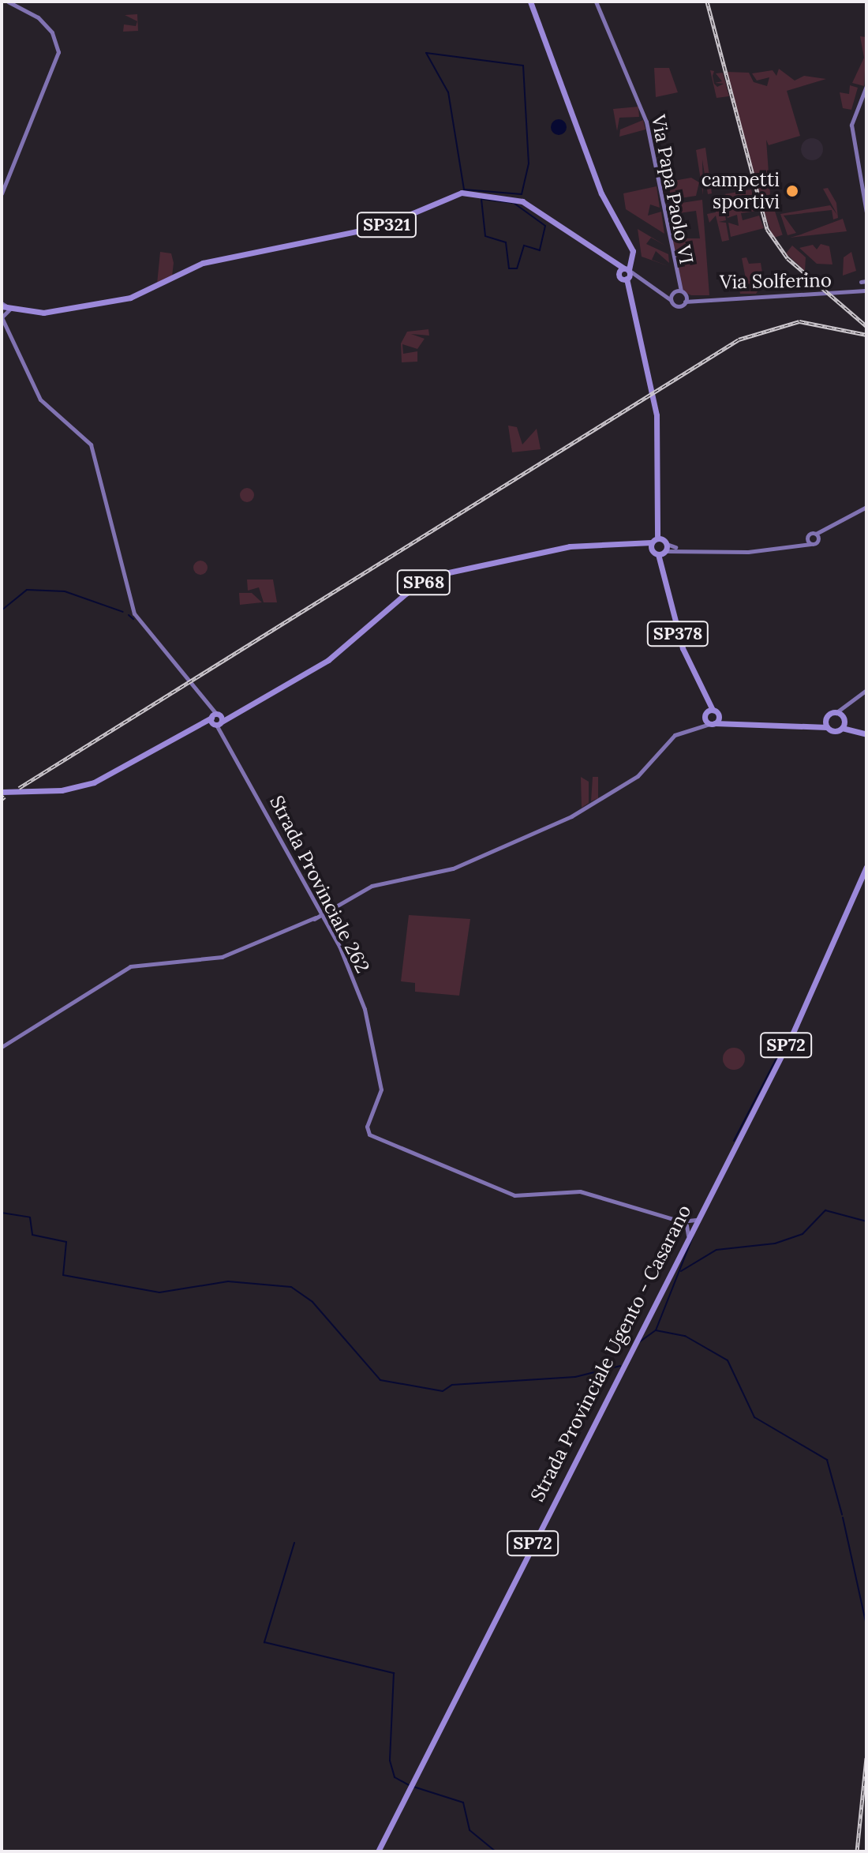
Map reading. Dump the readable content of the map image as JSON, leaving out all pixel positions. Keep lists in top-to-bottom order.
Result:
{
  "streets": {
    "main road": [
      "SP321",
      "SP68",
      "SP378",
      "SP72",
      "Strada Provinciale Ugento - Casarano"
    ],
    "street": ["Via Papa Paolo VI", "Via Solferino", "Strada Provinciale 262"]
  },
  "crossings": [
    ["Via Papa Paolo VI", "Via Solferino"],
    ["SP321", "SP378"],
    ["SP68", "SP378"],
    ["SP68", "Strada Provinciale 262"],
    ["Strada Provinciale 262", "Strada Provinciale Ugento - Casarano"]
  ],
  "places": ["campetti sportivi"]
}
